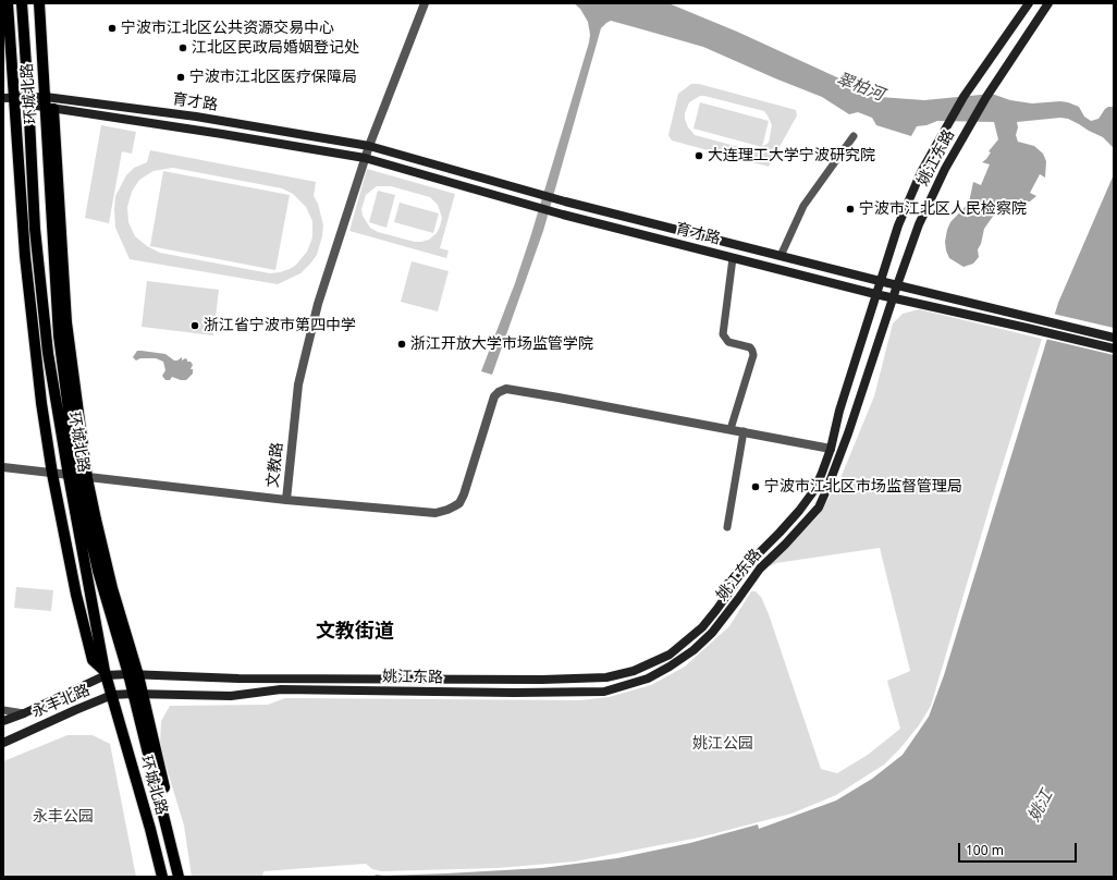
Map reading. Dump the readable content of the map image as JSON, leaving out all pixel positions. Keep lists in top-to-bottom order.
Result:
{
  "streets": {
    "main road": [
      "环城北路",
      "育才路",
      "姚江东路",
      "永丰北路"
    ],
    "street": ["文教路"]
  },
  "crossings": [
    ["环城北路", "育才路"],
    ["环城北路", "姚江东路"],
    ["环城北路", "文教路"],
    ["环城北路", "永丰北路"],
    ["育才路", "姚江东路"],
    ["育才路", "文教路"],
    ["姚江东路", "永丰北路"]
  ],
  "districts": ["文教街道"],
  "water": ["翠柏河", "姚江"],
  "parks": ["姚江公园", "永丰公园"],
  "places": [
    "宁波市江北区公共资源交易中心",
    "江北区民政局婚姻登记处",
    "宁波市江北区医疗保障局",
    "大连理工大学宁波研究院",
    "宁波市江北区人民检察院",
    "浙江省宁波市第四中学",
    "浙江开放大学市场监管学院",
    "宁波市江北区市场监督管理局"
  ],
  "scale_bar": "100 m"
}
